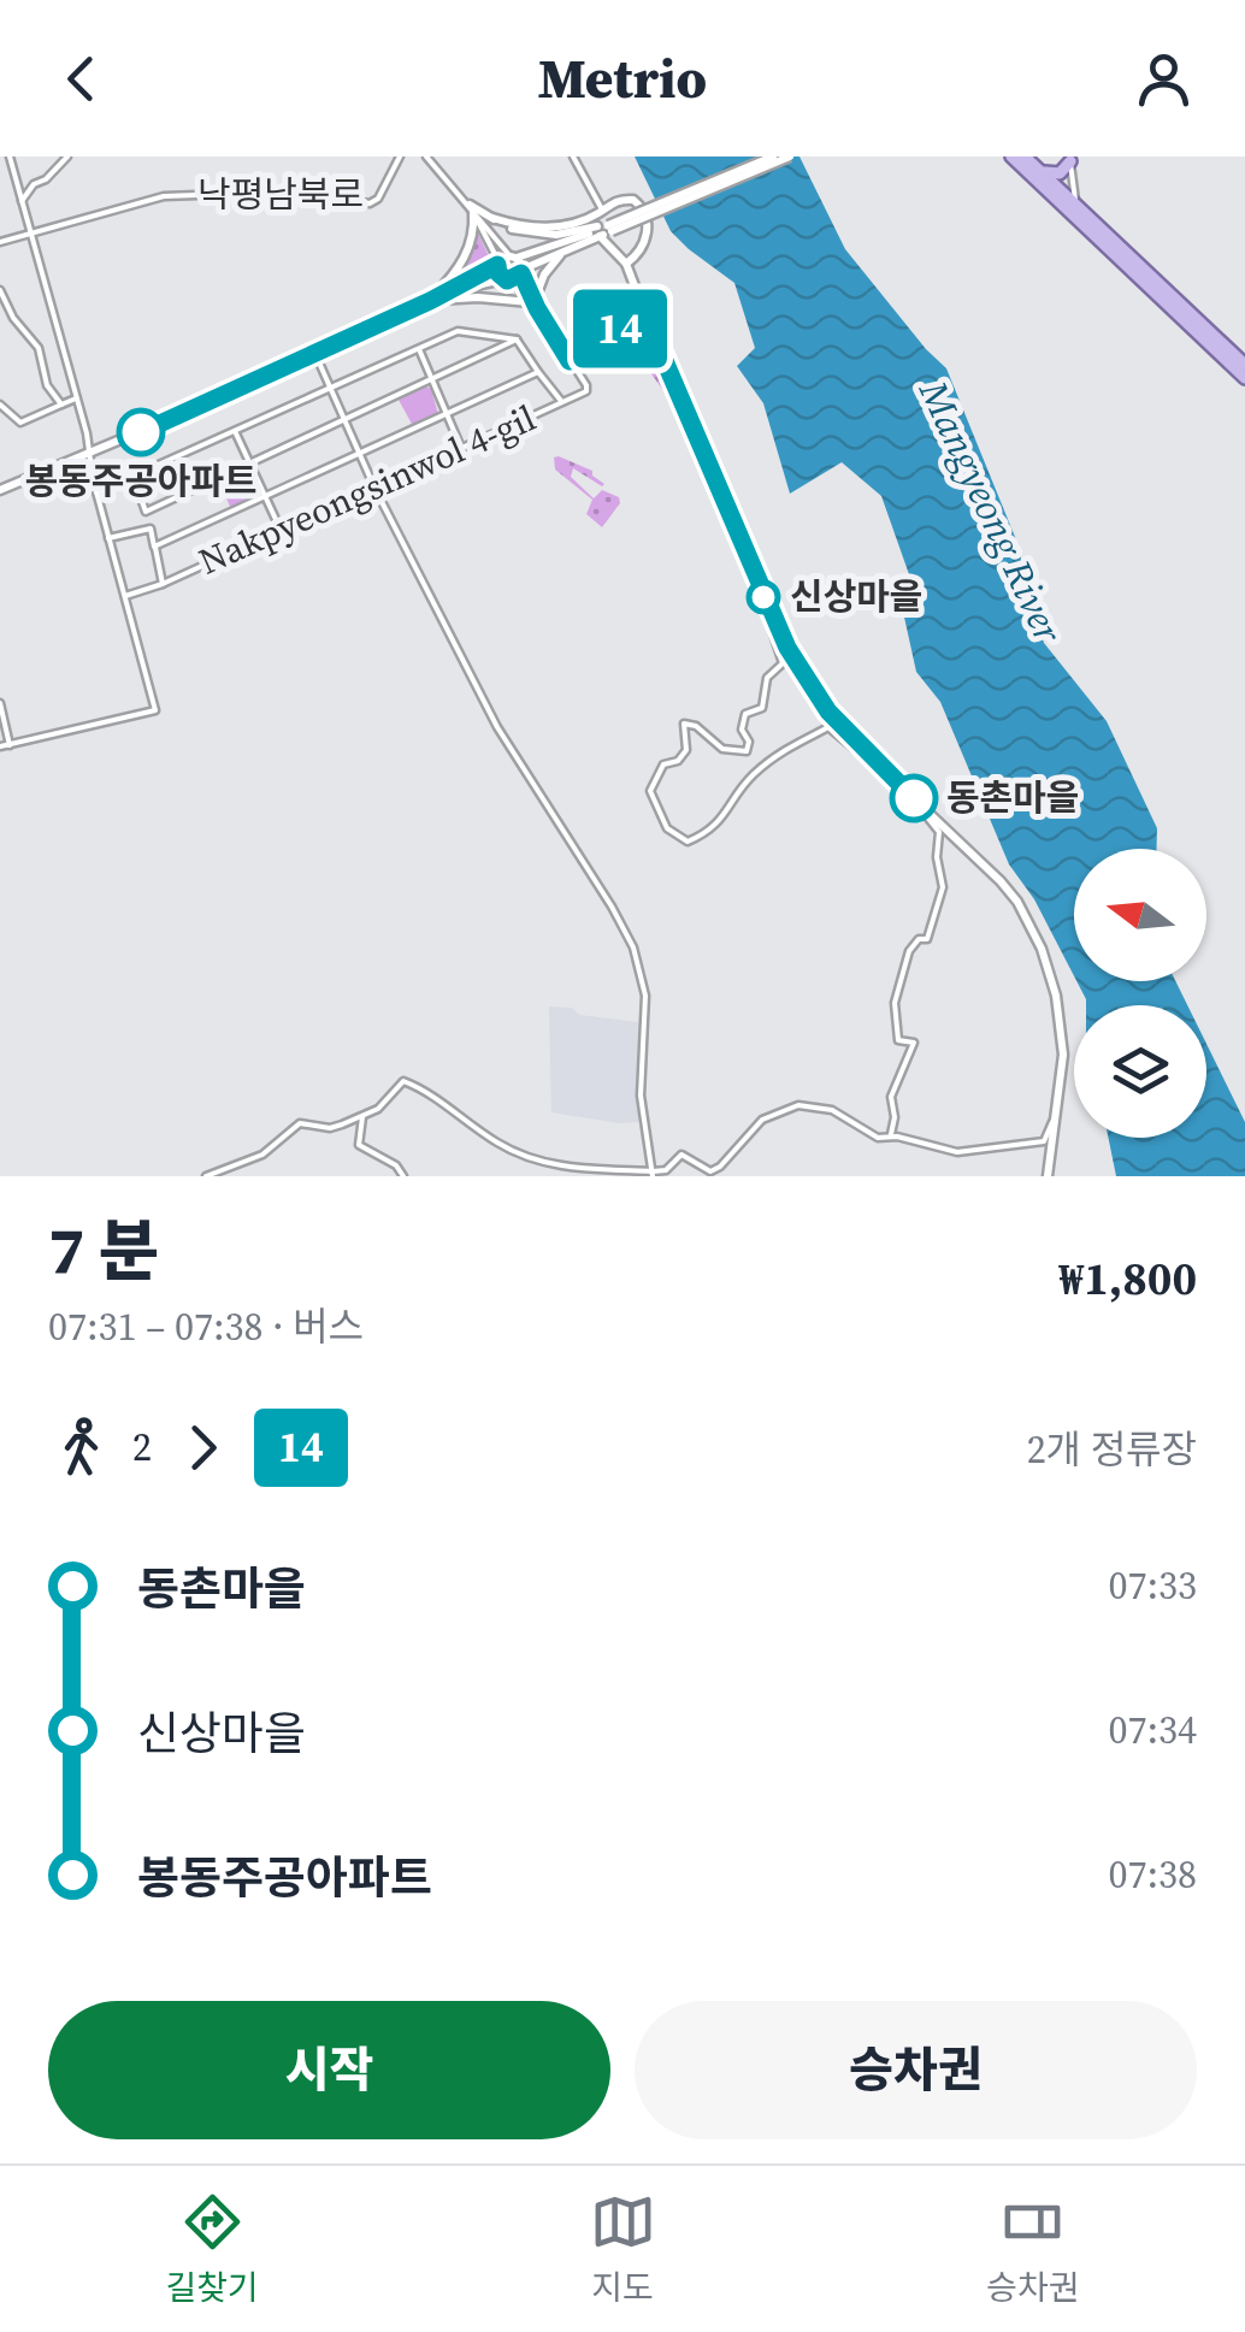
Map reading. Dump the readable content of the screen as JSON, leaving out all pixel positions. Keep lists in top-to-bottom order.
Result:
{
  "streets": {
    "street": ["낙평남북로", "Nakpyeongsinwol 4-gil"]
  },
  "water": ["Mangyeong River"],
  "places": ["봉동주공아파트", "신상마을", "동촌마을"],
  "lines": ["bus line 14"],
  "north": "left",
  "page": {
    "header": "Metrio",
    "on_map": "14",
    "heading": ["7 분", "07:31 – 07:38 · 버스", "₩1,800"],
    "legs": ["2", "14", "2개 정류장"],
    "list": [
      {
        "name": "동촌마을",
        "value": "07:33"
      },
      {
        "name": "신상마을",
        "value": "07:34"
      },
      {
        "name": "봉동주공아파트",
        "value": "07:38"
      }
    ],
    "buttons": ["시작", "승차권"],
    "tabs": ["길찾기", "지도", "승차권"]
  }
}
